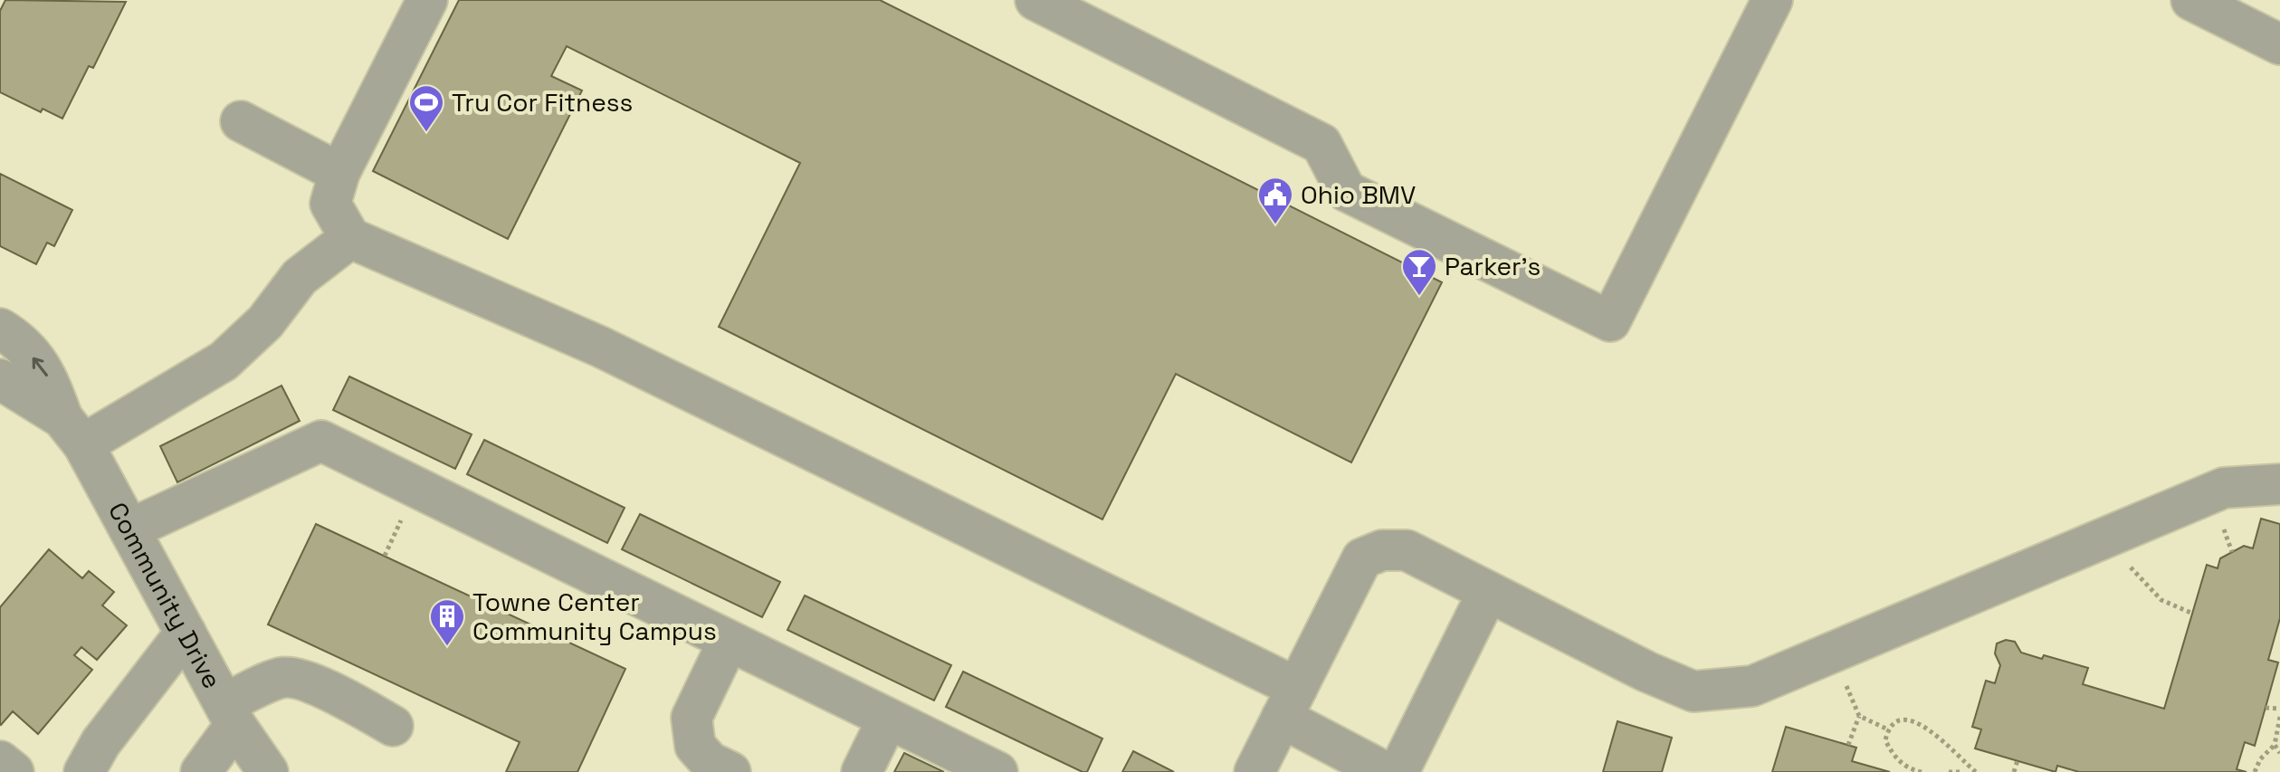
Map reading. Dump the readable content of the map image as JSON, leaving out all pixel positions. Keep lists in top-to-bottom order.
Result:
{
  "streets": {
    "street": ["Community Drive"]
  },
  "places": {
    "sports": ["Tru Cor Fitness"],
    "public building": ["Ohio BMV"],
    "bar": ["Parker's"],
    "building": ["Towne Center Community Campus"]
  }
}
